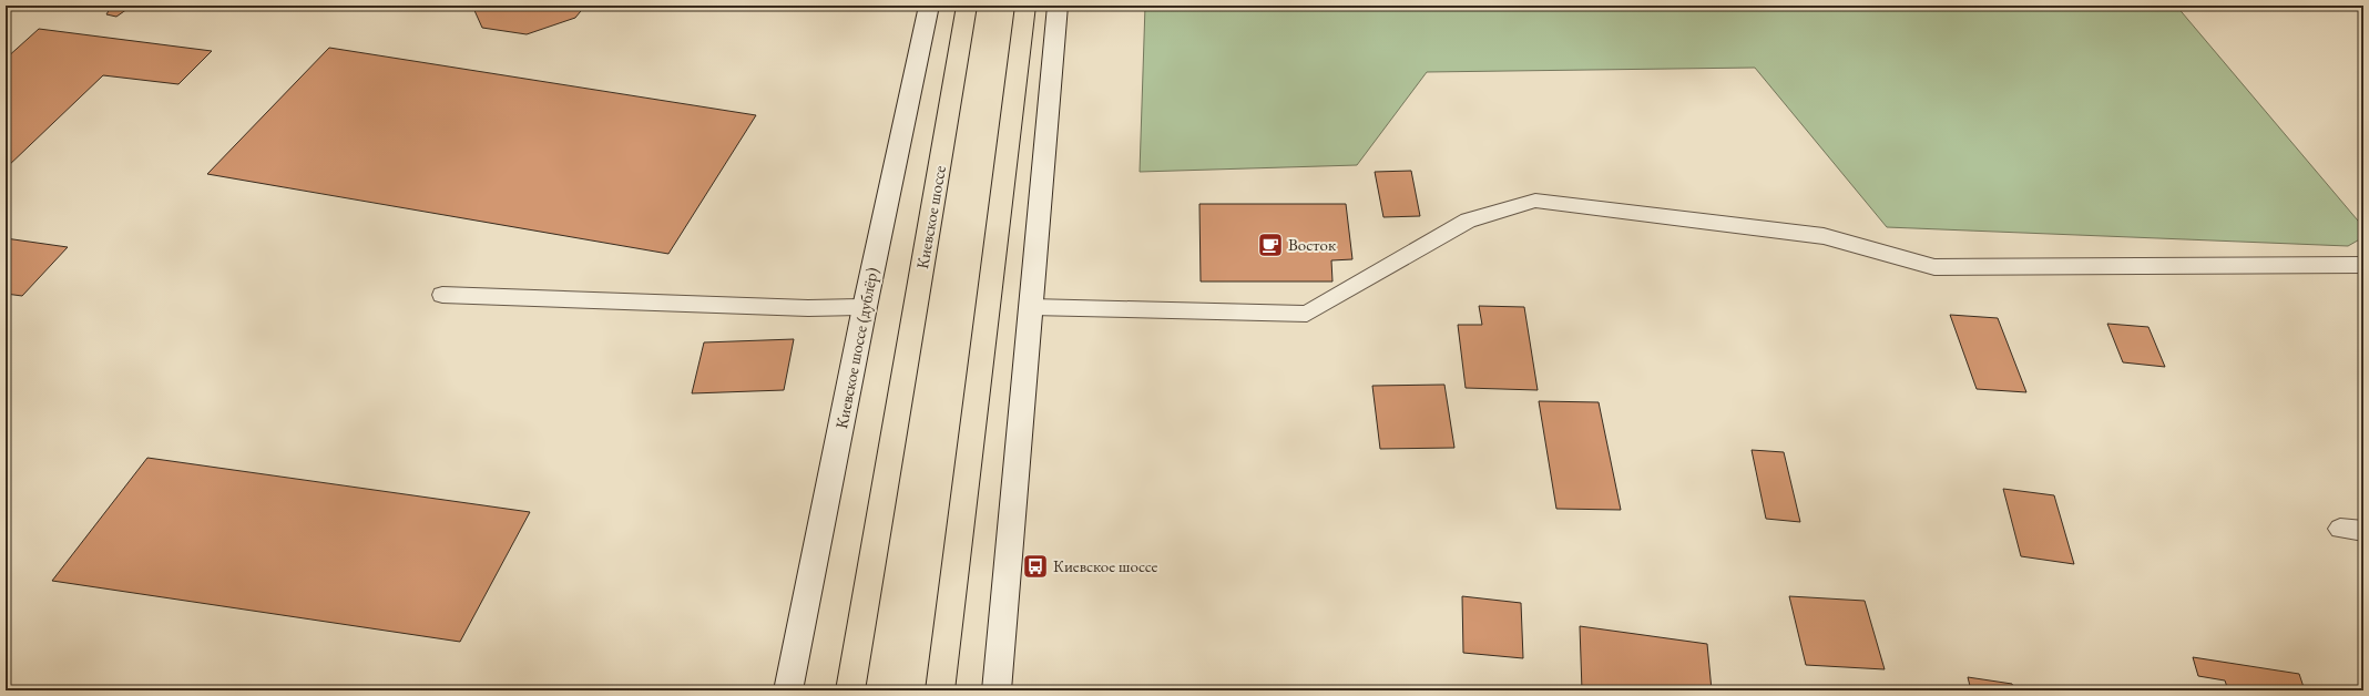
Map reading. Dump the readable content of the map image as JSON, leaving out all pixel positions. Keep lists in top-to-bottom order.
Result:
{
  "streets": {
    "highway": ["Киевское шоссе"],
    "street": ["Киевское шоссе (дублёр)"]
  },
  "places": {
    "cafe": ["Восток"],
    "bus stop": ["Киевское шоссе"]
  }
}
